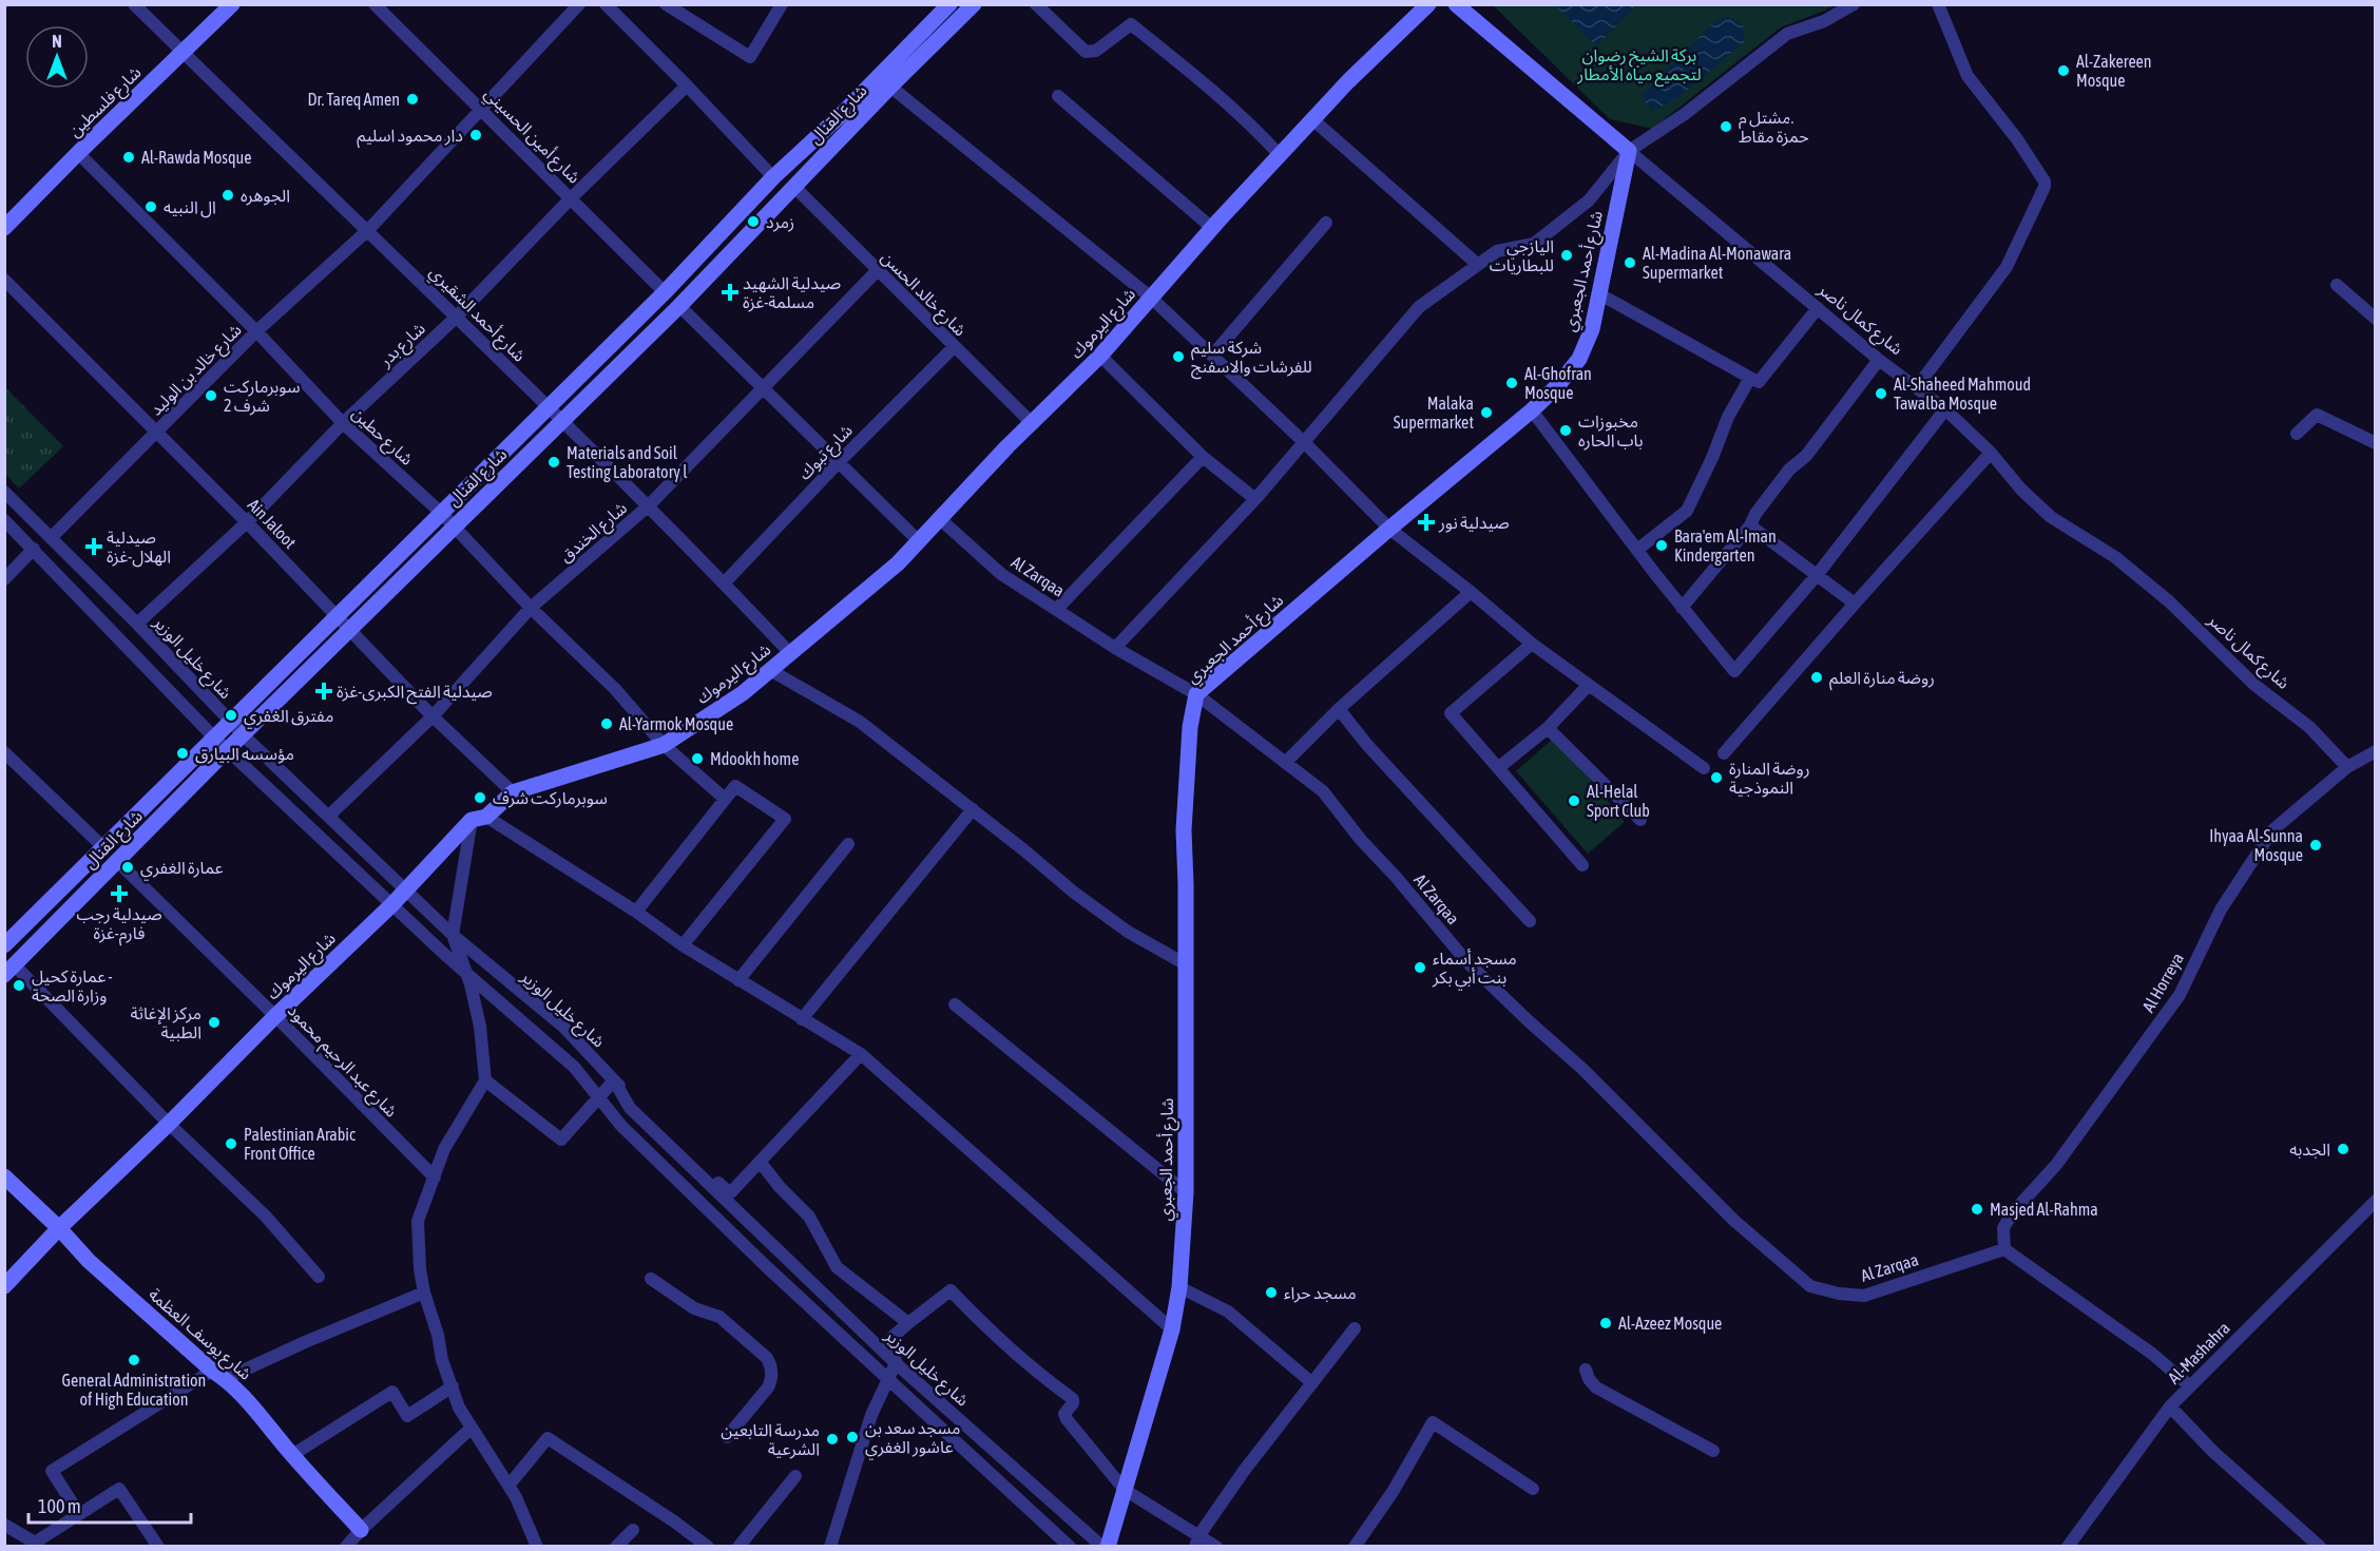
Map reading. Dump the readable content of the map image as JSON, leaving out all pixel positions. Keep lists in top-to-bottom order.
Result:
{
  "streets": {
    "street": [
      "شارع فلسطين",
      "شارع القنال",
      "شارع أمين الحسيني",
      "شارع أحمد الجعبري",
      "شارع خالد الحسن",
      "شارع أحمد الشقيري",
      "شارع كمال ناصر",
      "شارع اليرموك",
      "شارع بدر",
      "شارع خالد بن الوليد",
      "شارع حطين",
      "شارع تبوك",
      "Ain Jaloot",
      "شارع الخندق",
      "Al Zarqaa",
      "شارع خليل الوزير",
      "Al Horreya",
      "شارع عبد الرحيم محمود",
      "شارع يوسف العظمة",
      "Al-Mashahra"
    ]
  },
  "crossings": [
    ["شارع فلسطين", "شارع أحمد الشقيري"],
    ["شارع فلسطين", "شارع حطين"],
    ["شارع القنال", "شارع أمين الحسيني"],
    ["شارع القنال", "شارع خالد الحسن"],
    ["شارع القنال", "شارع أحمد الشقيري"],
    ["شارع القنال", "شارع حطين"],
    ["شارع القنال", "Ain Jaloot"],
    ["شارع القنال", "شارع خليل الوزير"],
    ["شارع القنال", "شارع عبد الرحيم محمود"],
    ["شارع أمين الحسيني", "شارع بدر"],
    ["شارع أمين الحسيني", "شارع خالد بن الوليد"],
    ["شارع أحمد الجعبري", "شارع كمال ناصر"],
    ["شارع أحمد الجعبري", "Al Zarqaa"],
    ["شارع خالد الحسن", "شارع اليرموك"],
    ["شارع خالد الحسن", "شارع تبوك"],
    ["شارع خالد الحسن", "شارع الخندق"],
    ["شارع أحمد الشقيري", "شارع اليرموك"],
    ["شارع أحمد الشقيري", "شارع بدر"],
    ["شارع أحمد الشقيري", "شارع خالد بن الوليد"],
    ["شارع أحمد الشقيري", "شارع تبوك"],
    ["شارع أحمد الشقيري", "شارع الخندق"],
    ["شارع كمال ناصر", "Al Horreya"],
    ["شارع اليرموك", "شارع حطين"],
    ["شارع اليرموك", "Ain Jaloot"],
    ["شارع اليرموك", "Al Zarqaa"],
    ["شارع اليرموك", "شارع خليل الوزير"],
    ["شارع اليرموك", "شارع عبد الرحيم محمود"],
    ["شارع اليرموك", "شارع يوسف العظمة"],
    ["شارع بدر", "شارع حطين"],
    ["شارع بدر", "Ain Jaloot"],
    ["شارع بدر", "شارع خليل الوزير"],
    ["شارع خالد بن الوليد", "شارع حطين"],
    ["شارع خالد بن الوليد", "Ain Jaloot"],
    ["شارع خالد بن الوليد", "شارع خليل الوزير"],
    ["شارع حطين", "شارع الخندق"],
    ["Ain Jaloot", "شارع الخندق"],
    ["شارع الخندق", "شارع خليل الوزير"],
    ["Al Zarqaa", "Al Horreya"]
  ],
  "parks": ["بركة الشيخ رضوان لتجميع مياه الأمطار"],
  "places": {
    "other": [
      "Al-Zakereen Mosque",
      "Dr. Tareq Amen",
      "مشتل م. حمزة مقاط",
      "دار محمود اسليم",
      "Al-Rawda Mosque",
      "الجوهره",
      "ال النبيه",
      "زمرد",
      "اليازجي للبطاريات",
      "Al-Madina Al-Monawara Supermarket",
      "شركة سليم للفرشات والاسفنج",
      "Al-Ghofran Mosque",
      "Al-Shaheed Mahmoud Tawalba Mosque",
      "سوبرماركت شرف 2",
      "Malaka Supermarket",
      "مخبوزات باب الحاره",
      "Materials and Soil Testing Laboratory l",
      "Bara'em Al-Iman Kindergarten",
      "روضة منارة العلم",
      "مفترق الغفري",
      "Al-Yarmok Mosque",
      "مؤسسه البيارق",
      "Mdookh home",
      "روضة المنارة النموذجية",
      "سوبرماركت شرف",
      "Al-Helal Sport Club",
      "Ihyaa Al-Sunna Mosque",
      "عمارة الغفري",
      "مسجد أسماء بنت أبي بكر",
      "عمارة كحيل - وزارة الصحة",
      "مركز الإغاثة الطبية",
      "Palestinian Arabic Front Office",
      "الجدبه",
      "Masjed Al-Rahma",
      "مسجد حراء",
      "Al-Azeez Mosque",
      "General Administration of High Education",
      "مسجد سعد بن عاشور الغفري",
      "مدرسة التابعين الشرعية"
    ],
    "health": [
      "صيدلية الشهيد مسلمة-غزة",
      "صيدلية نور",
      "صيدلية الهلال-غزة",
      "صيدلية الفتح الكبرى-غزة",
      "صيدلية رجب فارم-غزة"
    ]
  },
  "scale_bar": "100 m",
  "north": "top"
}
